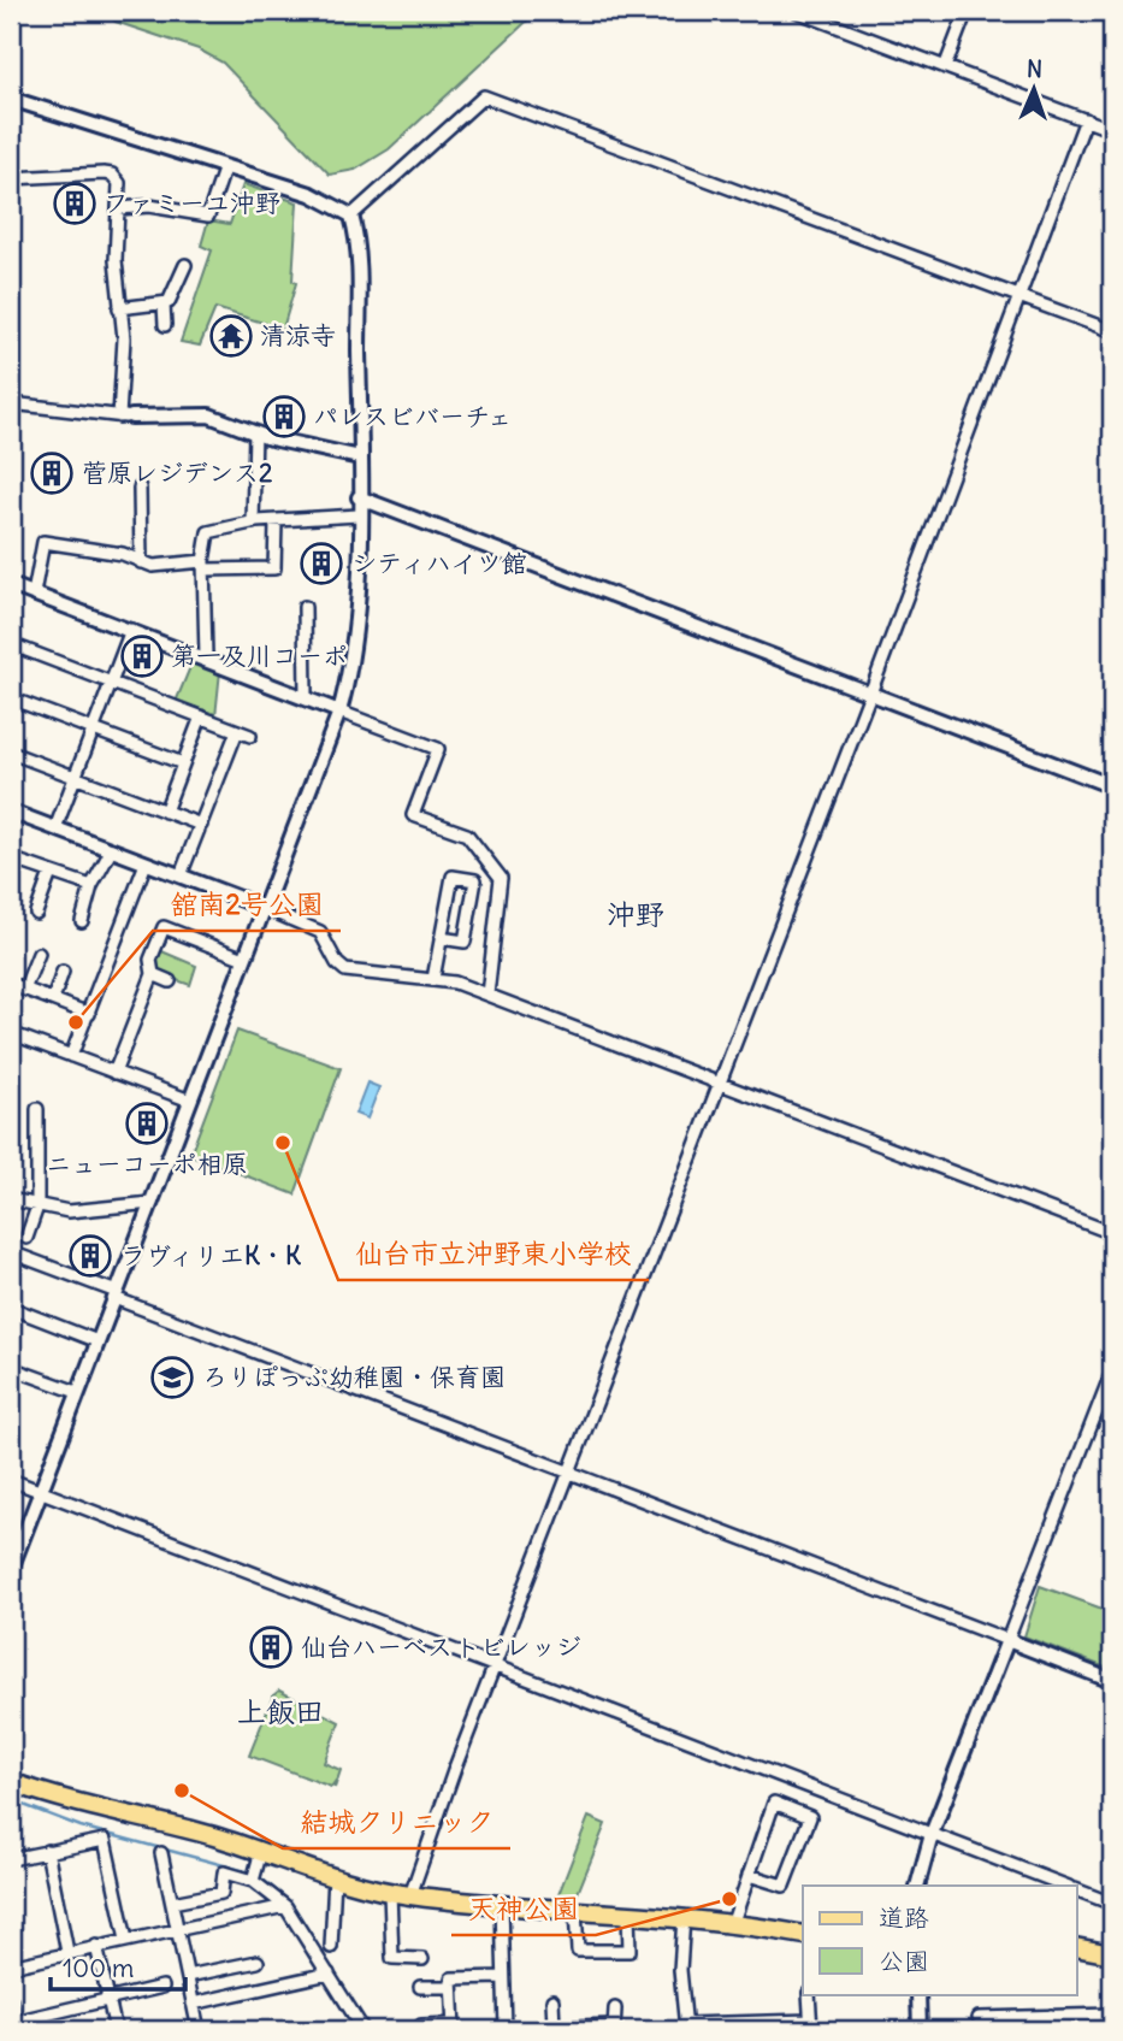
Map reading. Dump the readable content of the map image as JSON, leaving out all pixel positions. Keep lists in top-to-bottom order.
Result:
{
  "districts": ["沖野", "上飯田"],
  "places": {
    "building": [
      "ファミーユ沖野",
      "パレスビバーチェ",
      "菅原レジデンス2",
      "シティハイツ館",
      "第一及川コーポ",
      "ニューコーポ相原",
      "ラヴィリエK・K",
      "仙台ハーベストビレッジ"
    ],
    "temple": ["清涼寺"],
    "other": [
      "舘南2号公園",
      "仙台市立沖野東小学校",
      "結城クリニック",
      "天神公園"
    ],
    "school or university": ["ろりぽっぷ幼稚園・保育園"]
  },
  "legend": ["道路", "公園"],
  "scale_bar": "100 m",
  "north": "top"
}
